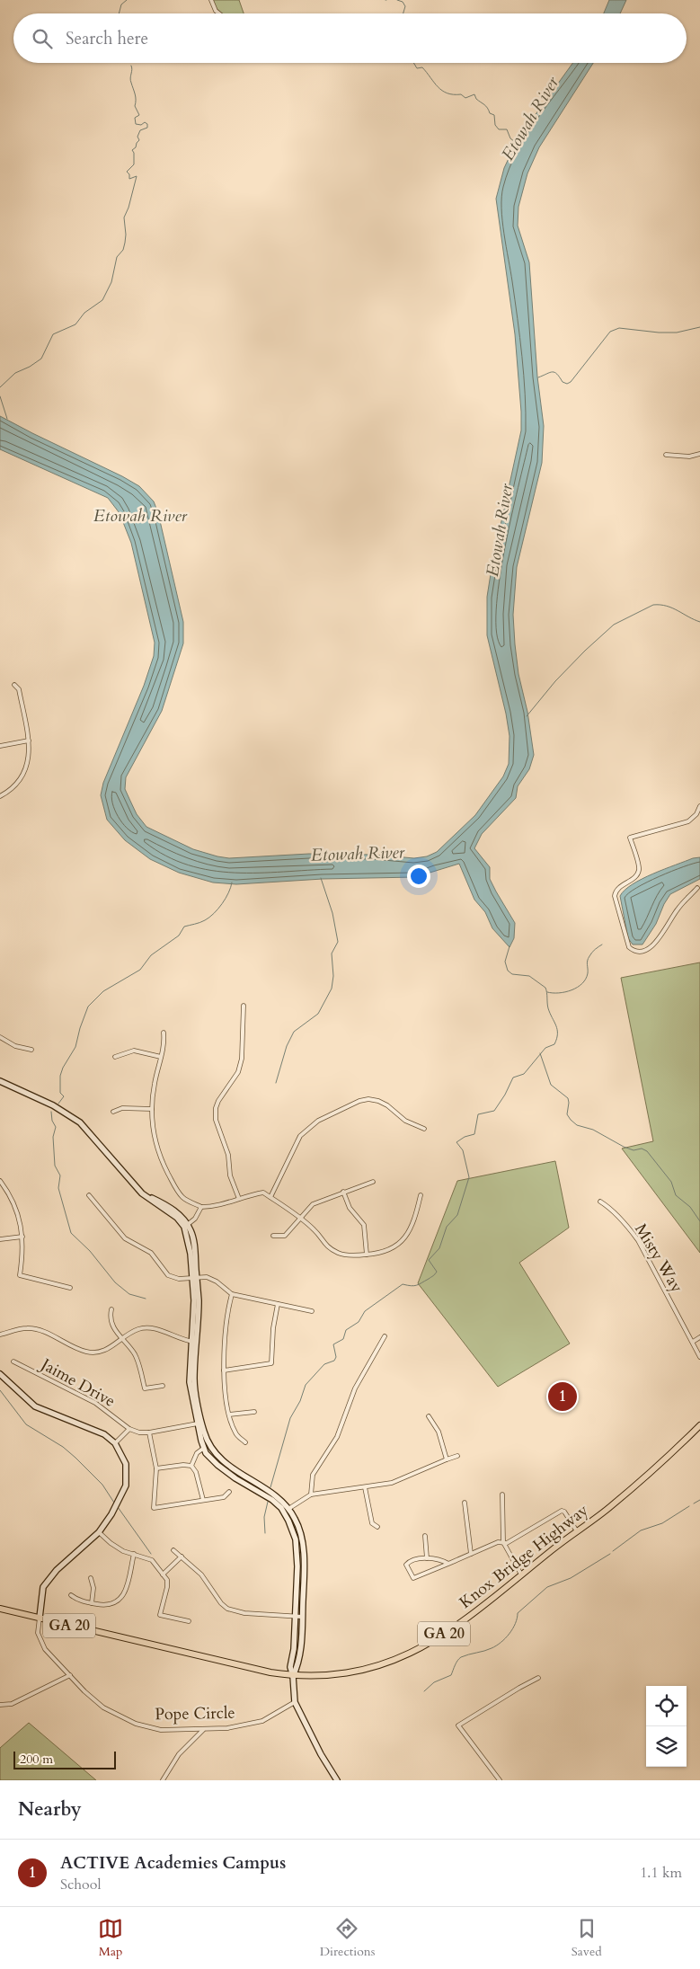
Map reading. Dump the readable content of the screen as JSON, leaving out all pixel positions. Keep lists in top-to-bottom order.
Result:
{
  "streets": {
    "main road": ["Knox Bridge Highway", "GA 20"],
    "street": ["Misty Way", "Jaime Drive", "Pope Circle"]
  },
  "crossings": [
    ["Knox Bridge Highway", "Pope Circle"]
  ],
  "water": ["Etowah River"],
  "scale_bar": "200 m",
  "page": {
    "search": "Search here",
    "pins": "1",
    "scale": "200 m",
    "heading": "Nearby",
    "list": [
      {
        "mark": "1",
        "name": "ACTIVE Academies Campus",
        "note": "School",
        "value": "1.1 km"
      }
    ],
    "nav": ["Map", "Directions", "Saved"]
  }
}
